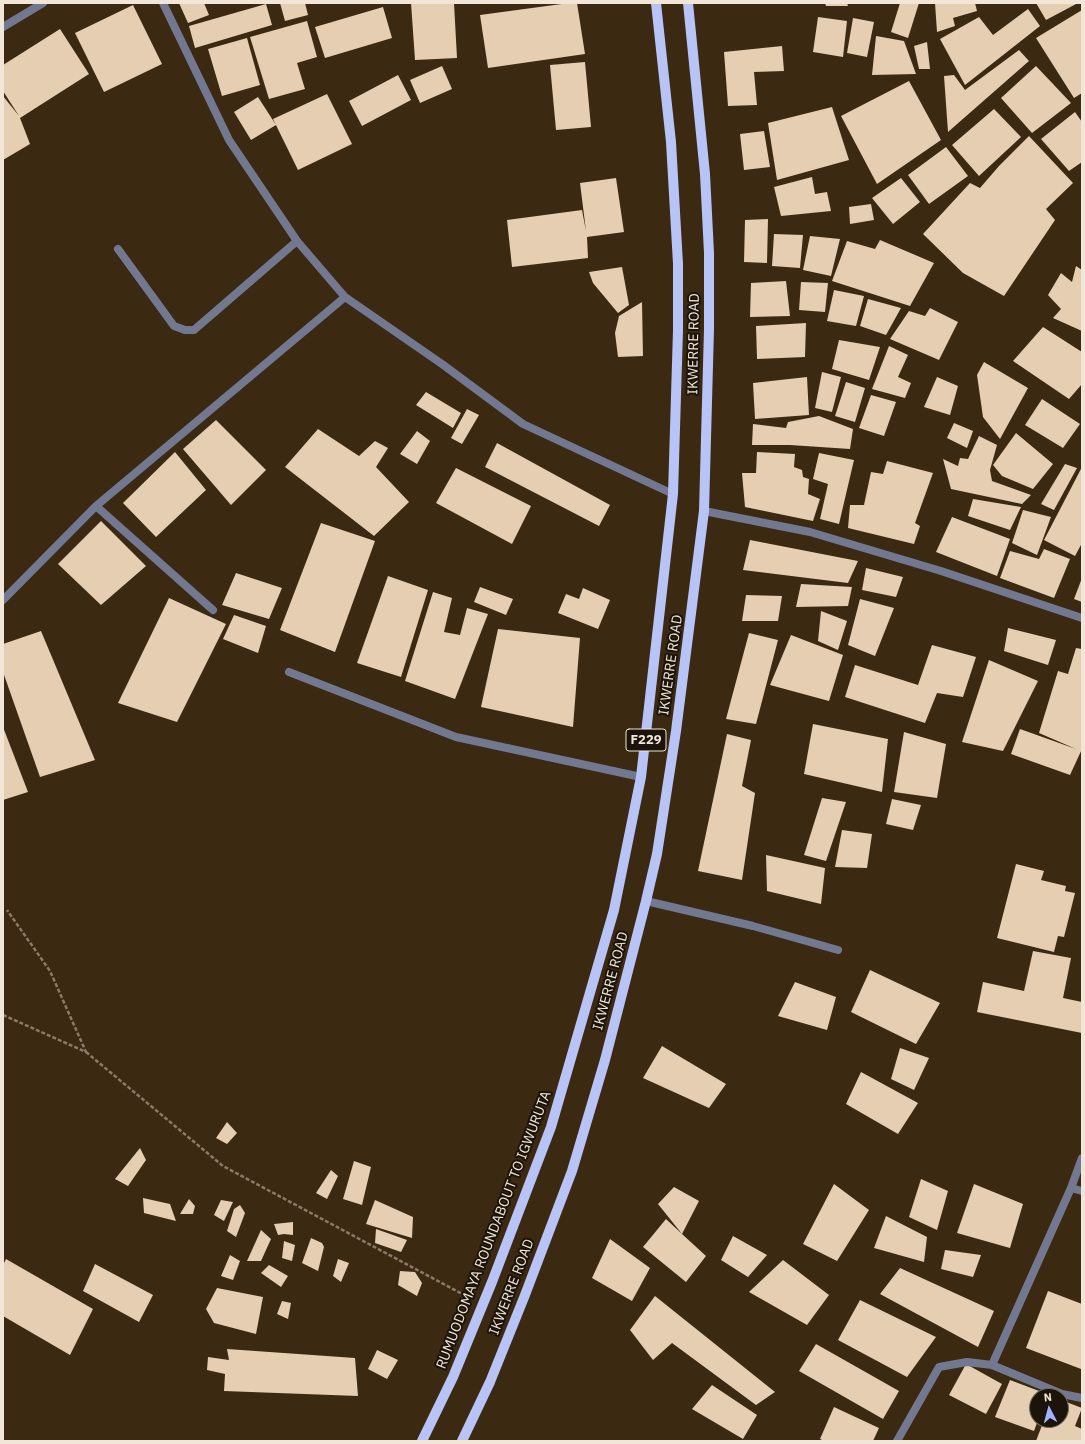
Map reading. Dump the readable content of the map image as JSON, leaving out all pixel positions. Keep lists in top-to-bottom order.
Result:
{
  "streets": {
    "main road": ["IKWERRE ROAD", "F229", "RUMUODOMAYA ROUNDABOUT TO IGWURUTA"]
  },
  "north": "top"
}
